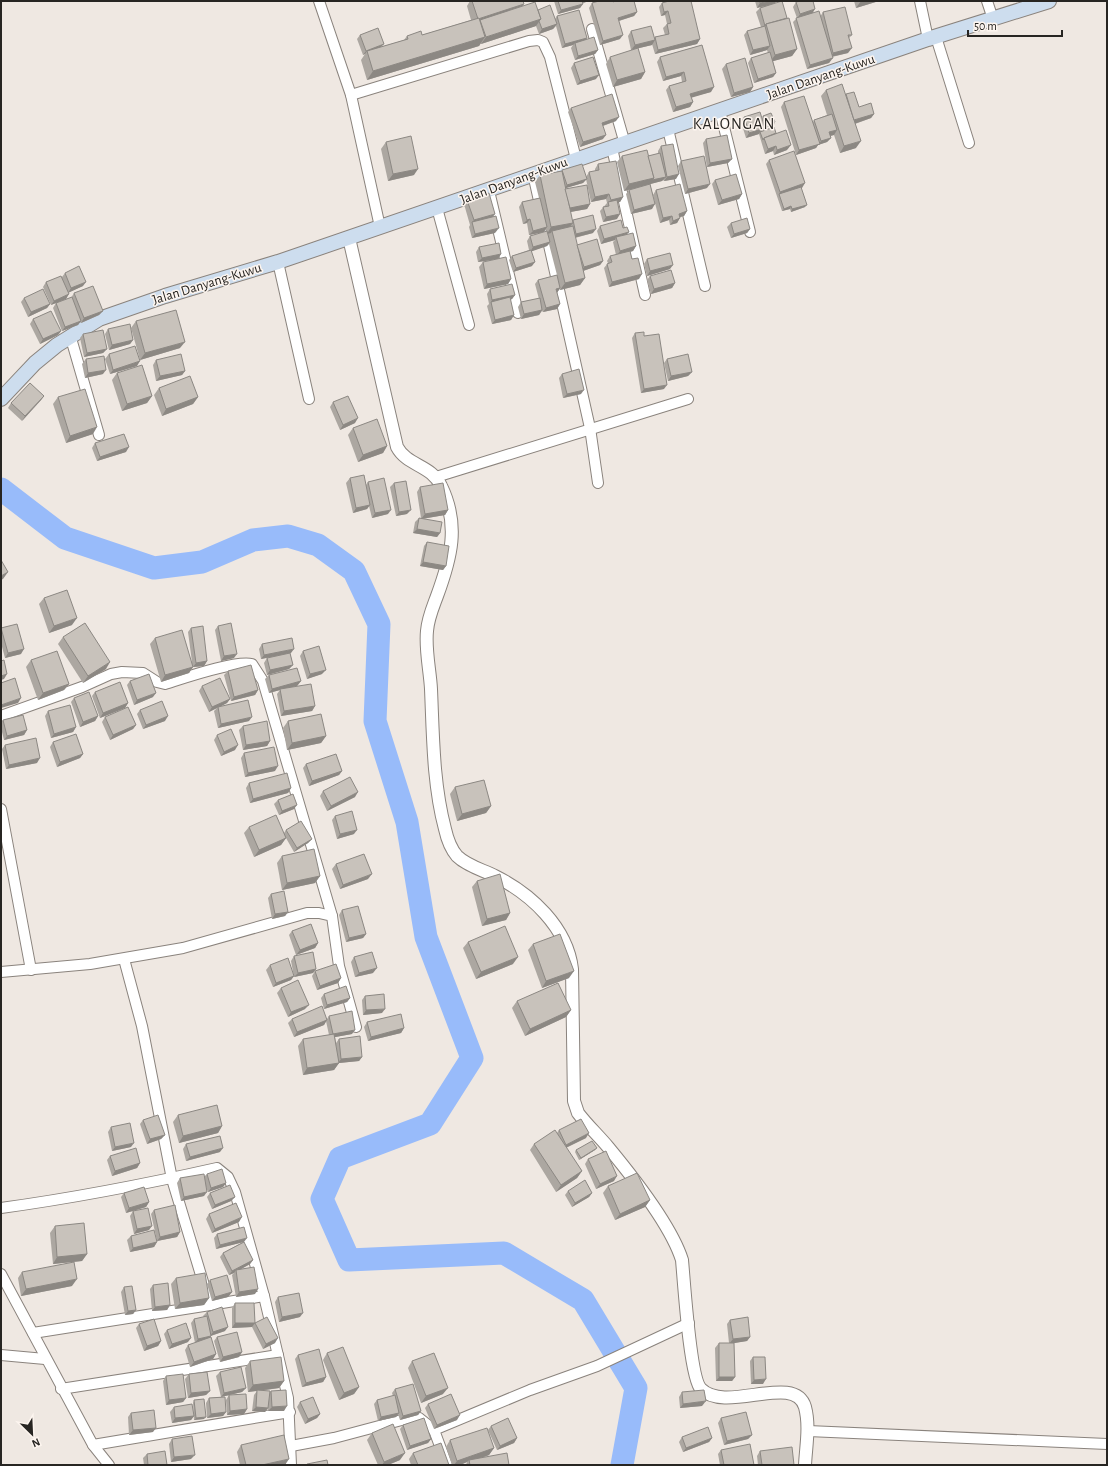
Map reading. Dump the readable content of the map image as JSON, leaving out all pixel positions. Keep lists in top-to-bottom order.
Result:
{
  "streets": {
    "main road": ["Jalan Danyang-Kuwu"]
  },
  "districts": ["KALONGAN"],
  "scale_bar": "50 m",
  "north": "bottom right"
}
